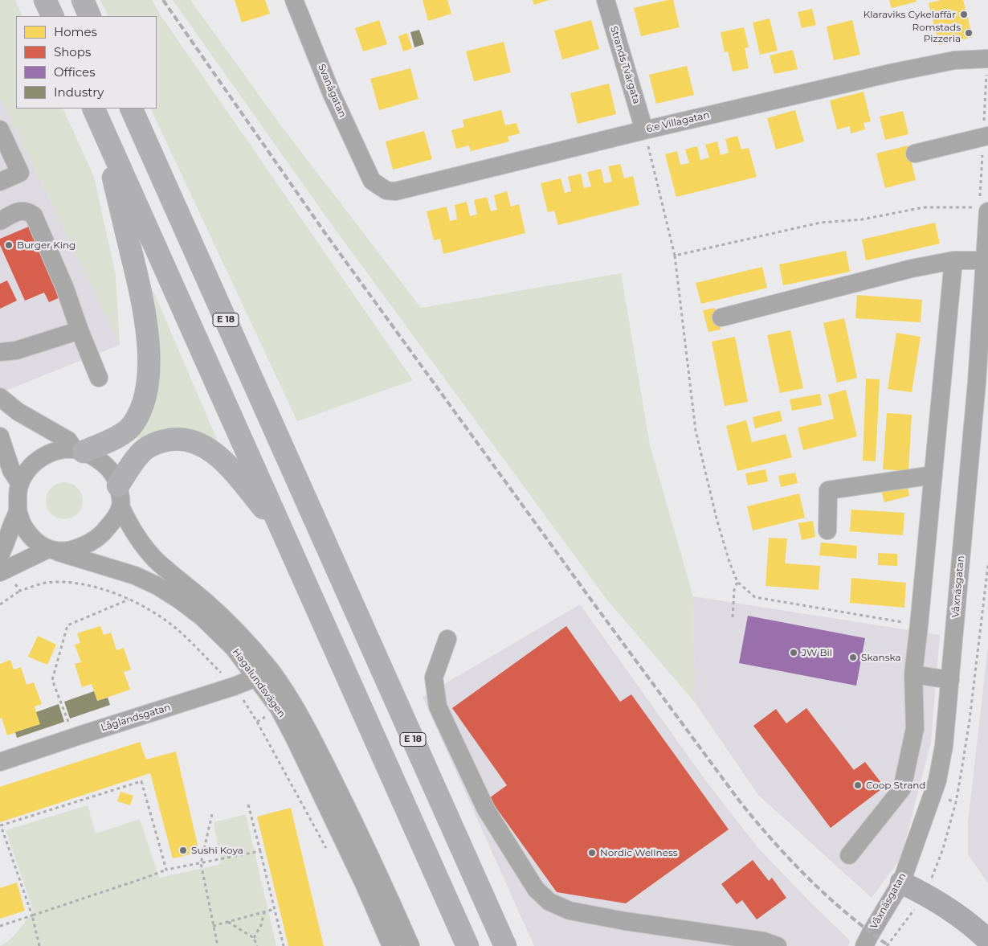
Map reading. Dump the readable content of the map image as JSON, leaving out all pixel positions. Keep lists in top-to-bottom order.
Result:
{
  "streets": {
    "highway": ["E 18"],
    "street": [
      "Strands Tvärgata",
      "Svanågatan",
      "6:e Villagatan",
      "Våxnäsgatan",
      "Hagalundsvägen",
      "Låglandsgatan"
    ]
  },
  "crossings": [
    ["Strands Tvärgata", "6:e Villagatan"],
    ["Svanågatan", "6:e Villagatan"],
    ["Hagalundsvägen", "Låglandsgatan"]
  ],
  "places": [
    "Klaraviks Cykelaffär",
    "Romstads Pizzeria",
    "Burger King",
    "JW Bil",
    "Skanska",
    "Coop Strand",
    "Sushi Koya",
    "Nordic Wellness"
  ],
  "legend": [
    "Homes",
    "Shops",
    "Offices",
    "Industry"
  ]
}
